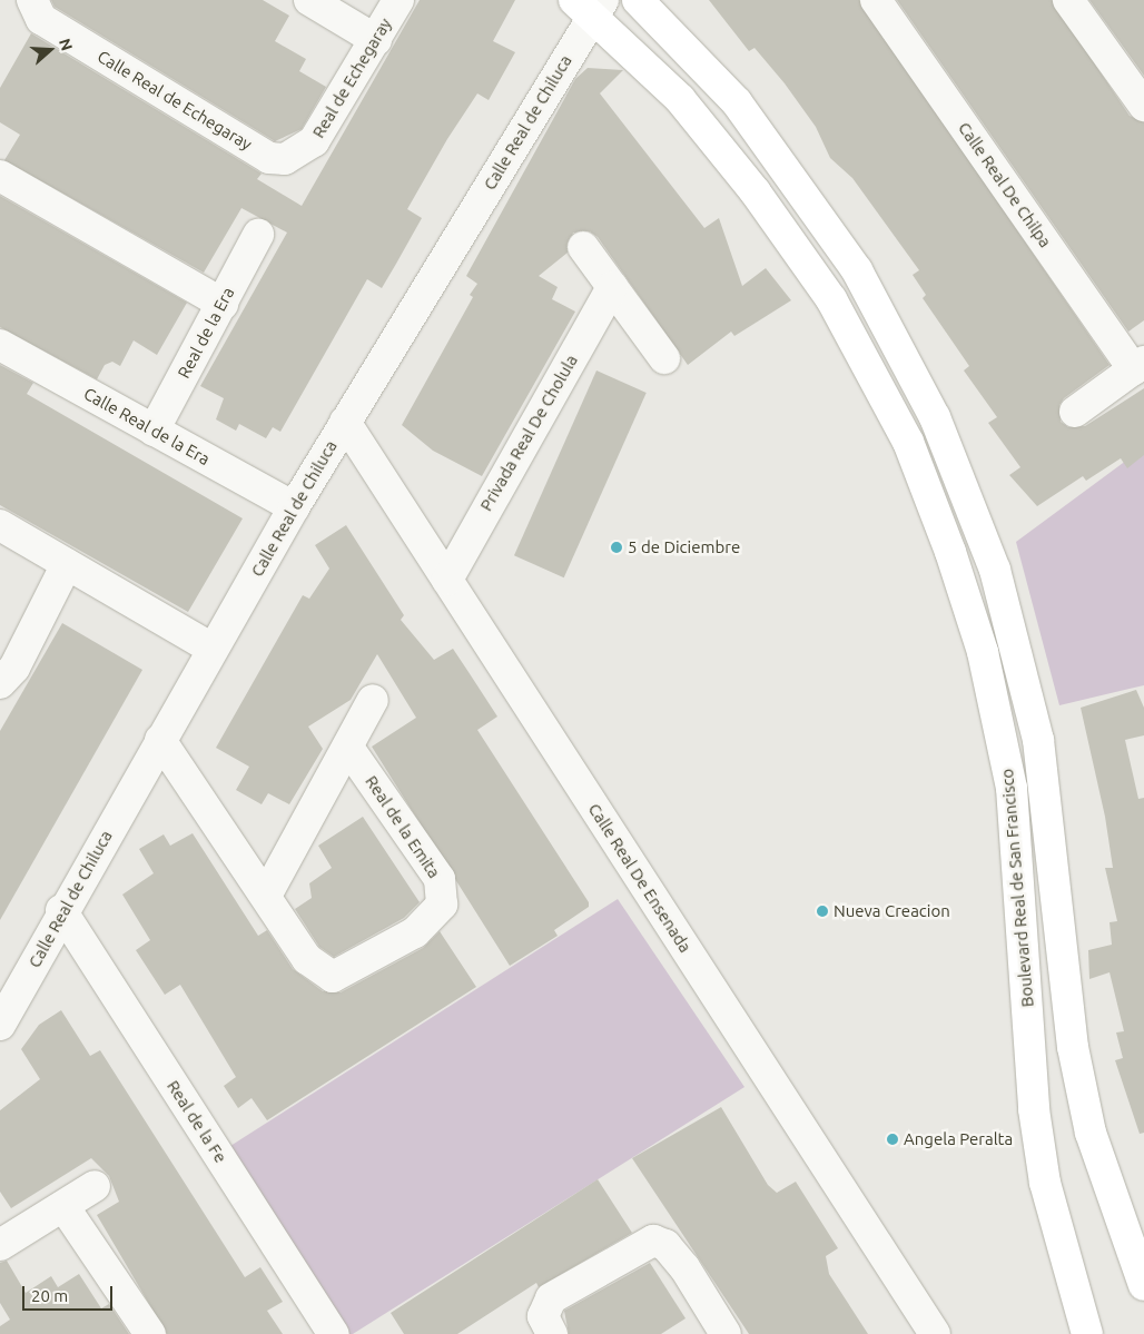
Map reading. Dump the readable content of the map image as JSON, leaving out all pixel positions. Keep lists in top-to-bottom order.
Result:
{
  "streets": {
    "main road": ["Boulevard Real de San Francisco"],
    "street": [
      "Real de Echegaray",
      "Calle Real de Echegaray",
      "Calle Real de Chiluca",
      "Calle Real De Chilpa",
      "Real de la Era",
      "Calle Real de la Era",
      "Privada Real De Cholula",
      "Real de la Emita",
      "Calle Real De Ensenada",
      "Real de la Fe"
    ]
  },
  "crossings": [
    ["Real de Echegaray", "Calle Real de Echegaray"],
    ["Calle Real de Chiluca", "Calle Real de la Era"],
    ["Calle Real de Chiluca", "Real de la Emita"],
    ["Calle Real de Chiluca", "Calle Real De Ensenada"],
    ["Calle Real de Chiluca", "Boulevard Real de San Francisco"],
    ["Calle Real de Chiluca", "Real de la Fe"],
    ["Real de la Era", "Calle Real de la Era"],
    ["Privada Real De Cholula", "Calle Real De Ensenada"]
  ],
  "places": ["5 de Diciembre", "Nueva Creacion", "Angela Peralta"],
  "scale_bar": "20 m",
  "north": "right"
}
